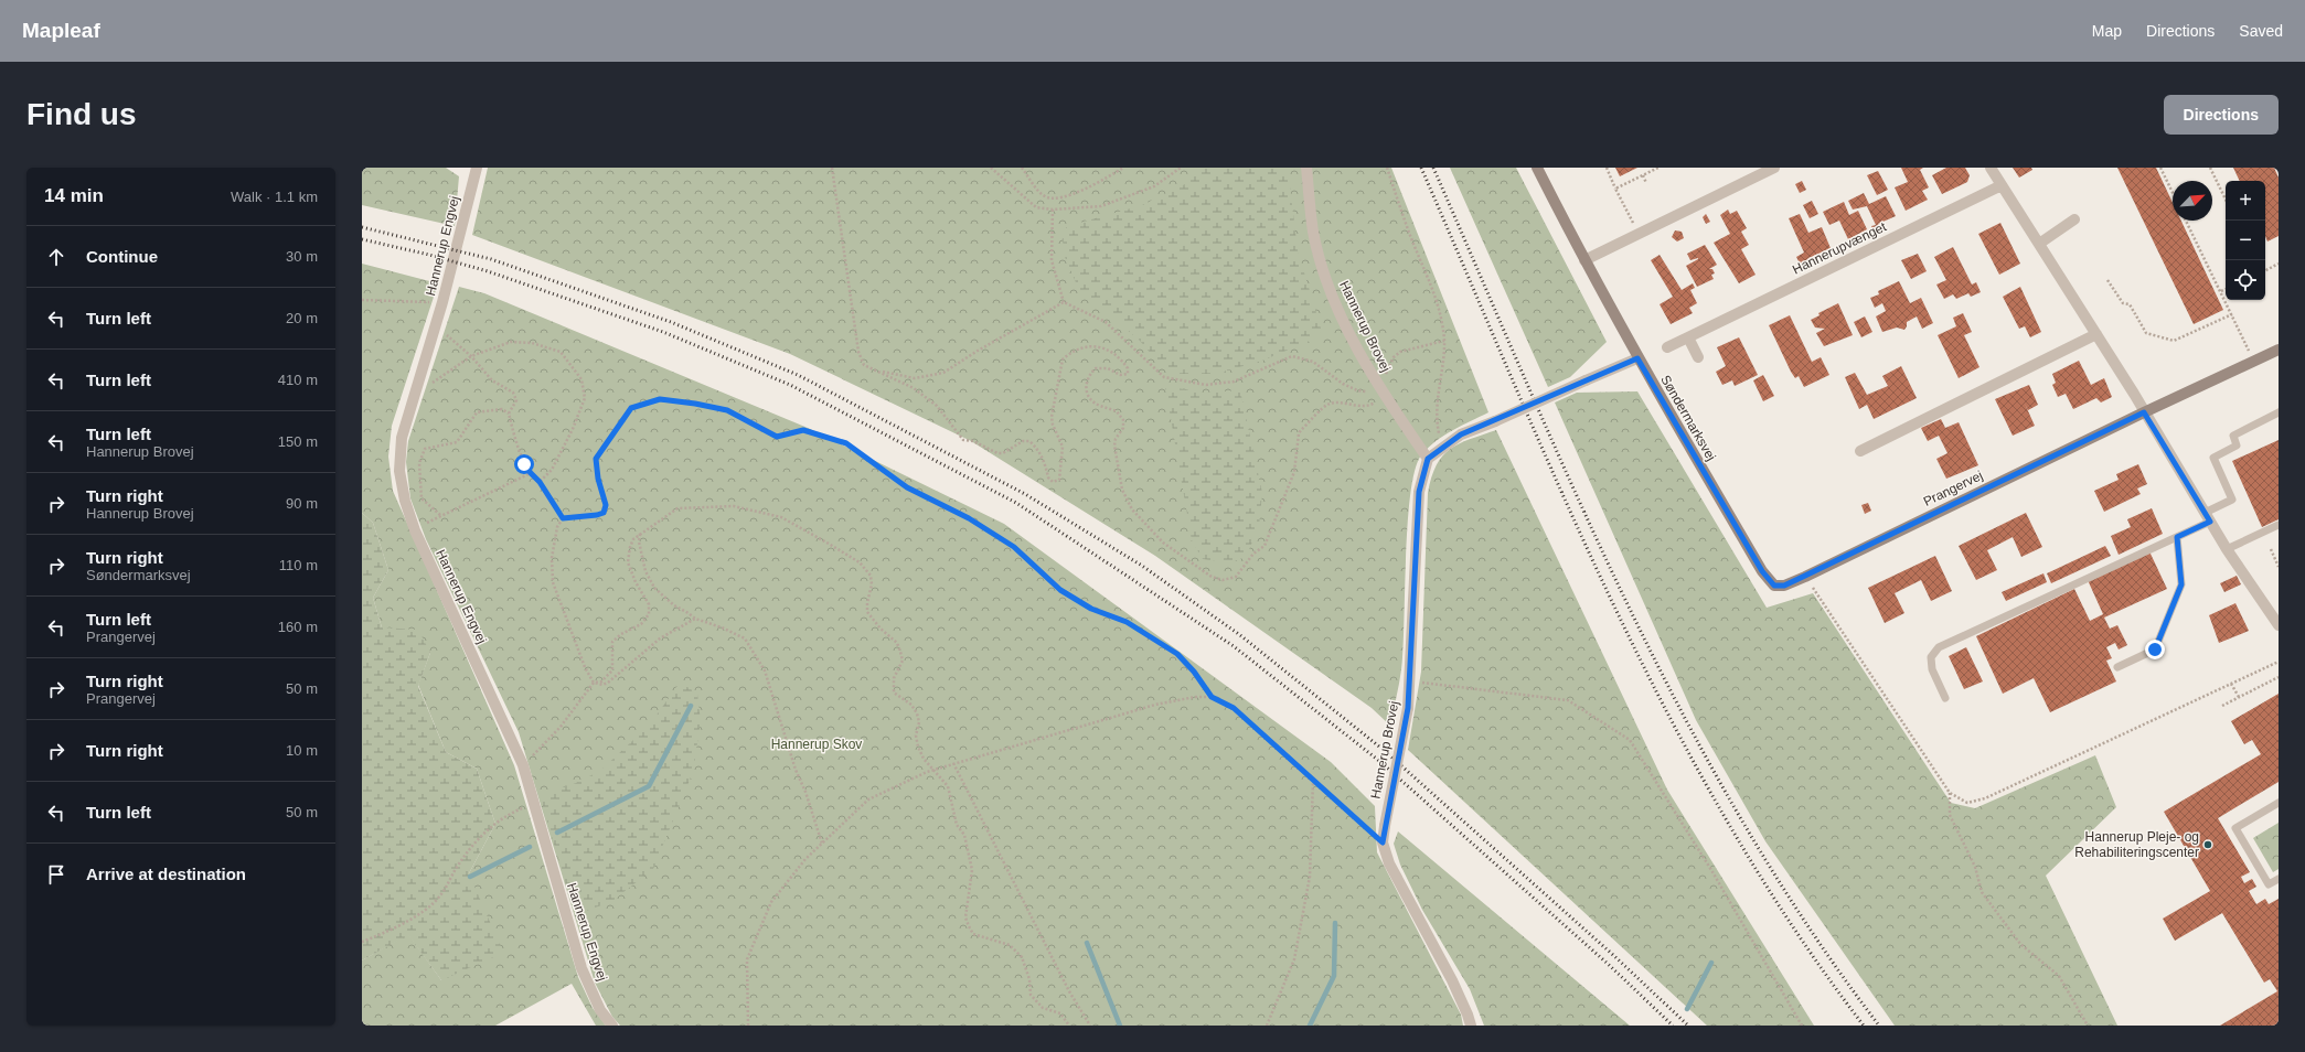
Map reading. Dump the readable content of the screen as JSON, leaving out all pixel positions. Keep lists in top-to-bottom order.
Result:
{
  "streets": {
    "street": [
      "Hannerup Engvej",
      "Hannerupvænget",
      "Hannerup Brovej",
      "Søndermarksvej",
      "Prangervej"
    ]
  },
  "crossings": [
    ["Søndermarksvej", "Prangervej"]
  ],
  "parks": ["Hannerup Skov"],
  "places": ["Hannerup Pleje- og Rehabiliteringscenter"],
  "north": "top right",
  "page": {
    "header": "Mapleaf",
    "nav": ["Map", "Directions", "Saved"],
    "buttons": "Directions",
    "title": "Find us",
    "heading": ["14 min", "Walk · 1.1 km"],
    "map_buttons": ["+", "−"],
    "list": [
      ["Continue", "30 m"],
      ["Turn left", "20 m"],
      ["Turn left", "410 m"],
      ["Turn left", "Hannerup Brovej", "150 m"],
      ["Turn right", "Hannerup Brovej", "90 m"],
      ["Turn right", "Søndermarksvej", "110 m"],
      ["Turn left", "Prangervej", "160 m"],
      ["Turn right", "Prangervej", "50 m"],
      ["Turn right", "10 m"],
      ["Turn left", "50 m"],
      "Arrive at destination"
    ]
  }
}
